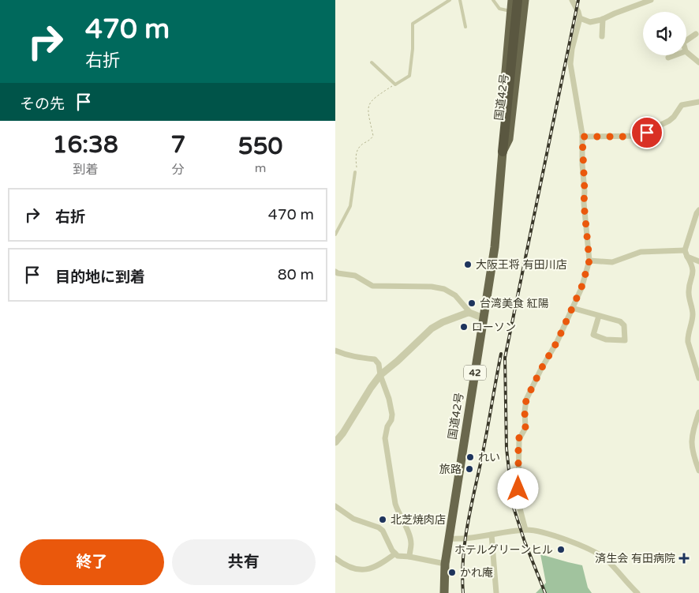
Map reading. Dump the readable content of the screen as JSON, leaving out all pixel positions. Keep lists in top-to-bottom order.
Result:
{
  "streets": {
    "highway": ["国道42号", "42"]
  },
  "places": {
    "other": [
      "大阪王将 有田川店",
      "台湾美食 紅陽",
      "ローソン",
      "れい",
      "旅路",
      "北芝焼肉店",
      "ホテルグリーンヒル",
      "かれ庵"
    ],
    "health": ["済生会 有田病院"]
  },
  "page": {
    "turn": ["470 m", "右折"],
    "then": "その先",
    "eta": [
      "16:38",
      "到着",
      "7",
      "分",
      "550",
      "m"
    ],
    "list": [
      {
        "name": "右折",
        "value": "470 m"
      },
      {
        "name": "目的地に到着",
        "value": "80 m"
      }
    ],
    "buttons": ["終了", "共有"]
  }
}
